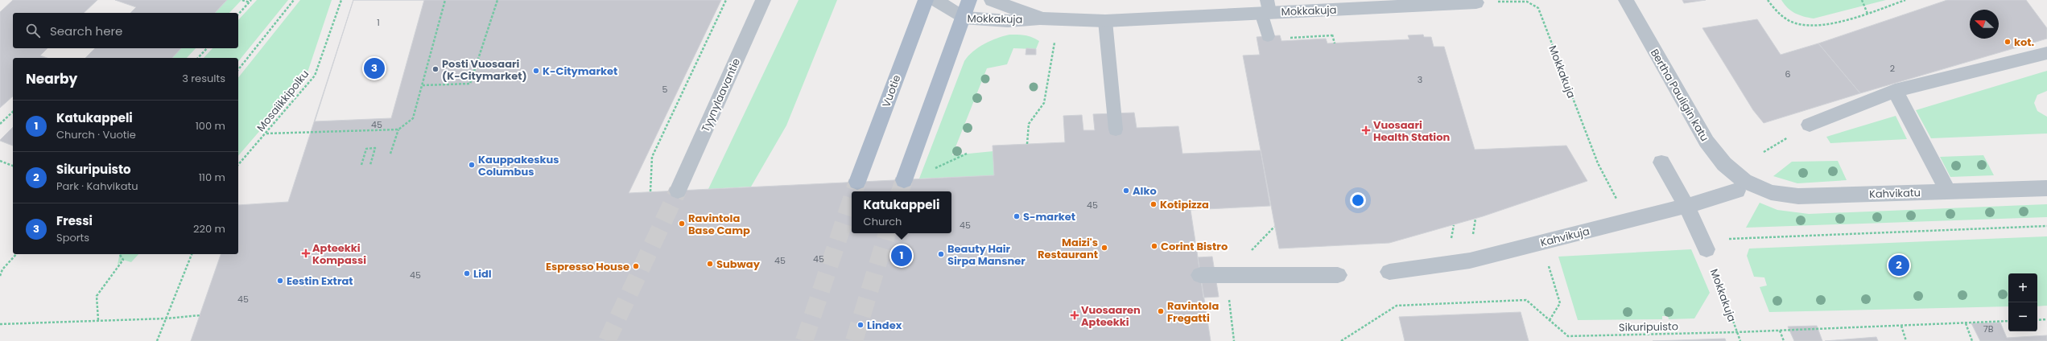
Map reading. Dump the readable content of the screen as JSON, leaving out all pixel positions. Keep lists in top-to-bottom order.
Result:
{
  "streets": {
    "main road": ["Vuotie"],
    "street": [
      "Mokkakuja",
      "Tyynylaavantie",
      "Bertha Pauligin katu",
      "Kahvikatu",
      "Kahvikuja"
    ],
    "path": ["Mosaiikkipolku", "Sikuripuisto"]
  },
  "crossings": [
    ["Mokkakuja", "Kahvikuja"],
    ["Mokkakuja", "Sikuripuisto"],
    ["Bertha Pauligin katu", "Kahvikatu"],
    ["Bertha Pauligin katu", "Kahvikuja"],
    ["Kahvikatu", "Kahvikuja"]
  ],
  "places": {
    "other": [
      "kot.",
      "Posti Vuosaari (K-Citymarket)",
      "K-Citymarket",
      "Kauppakeskus Columbus",
      "Alko",
      "Kotipizza",
      "S-market",
      "Ravintola Base Camp",
      "Corint Bistro",
      "Maizi's Restaurant",
      "Beauty Hair Sirpa Mansner",
      "Subway",
      "Espresso House",
      "Lidl",
      "Eestin Extrat",
      "Ravintola Fregatti",
      "Lindex"
    ],
    "health": ["Vuosaari Health Station", "Apteekki Kompassi", "Vuosaaren Apteekki"]
  },
  "house_numbers": [
    "1",
    "2",
    "6",
    "3",
    "5",
    "45",
    "45",
    "45",
    "45",
    "45",
    "45",
    "45",
    "7B"
  ],
  "north": "left",
  "page": {
    "search": "Search here",
    "pins": ["3", "1", "2"],
    "heading": ["Nearby", "3 results"],
    "list": [
      {
        "mark": "1",
        "name": "Katukappeli",
        "note": "Church · Vuotie",
        "value": "100 m"
      },
      {
        "mark": "2",
        "name": "Sikuripuisto",
        "note": "Park · Kahvikatu",
        "value": "110 m"
      },
      {
        "mark": "3",
        "name": "Fressi",
        "note": "Sports",
        "value": "220 m"
      }
    ],
    "popup": ["Katukappeli", "Church"],
    "map_buttons": ["+", "−"]
  }
}
